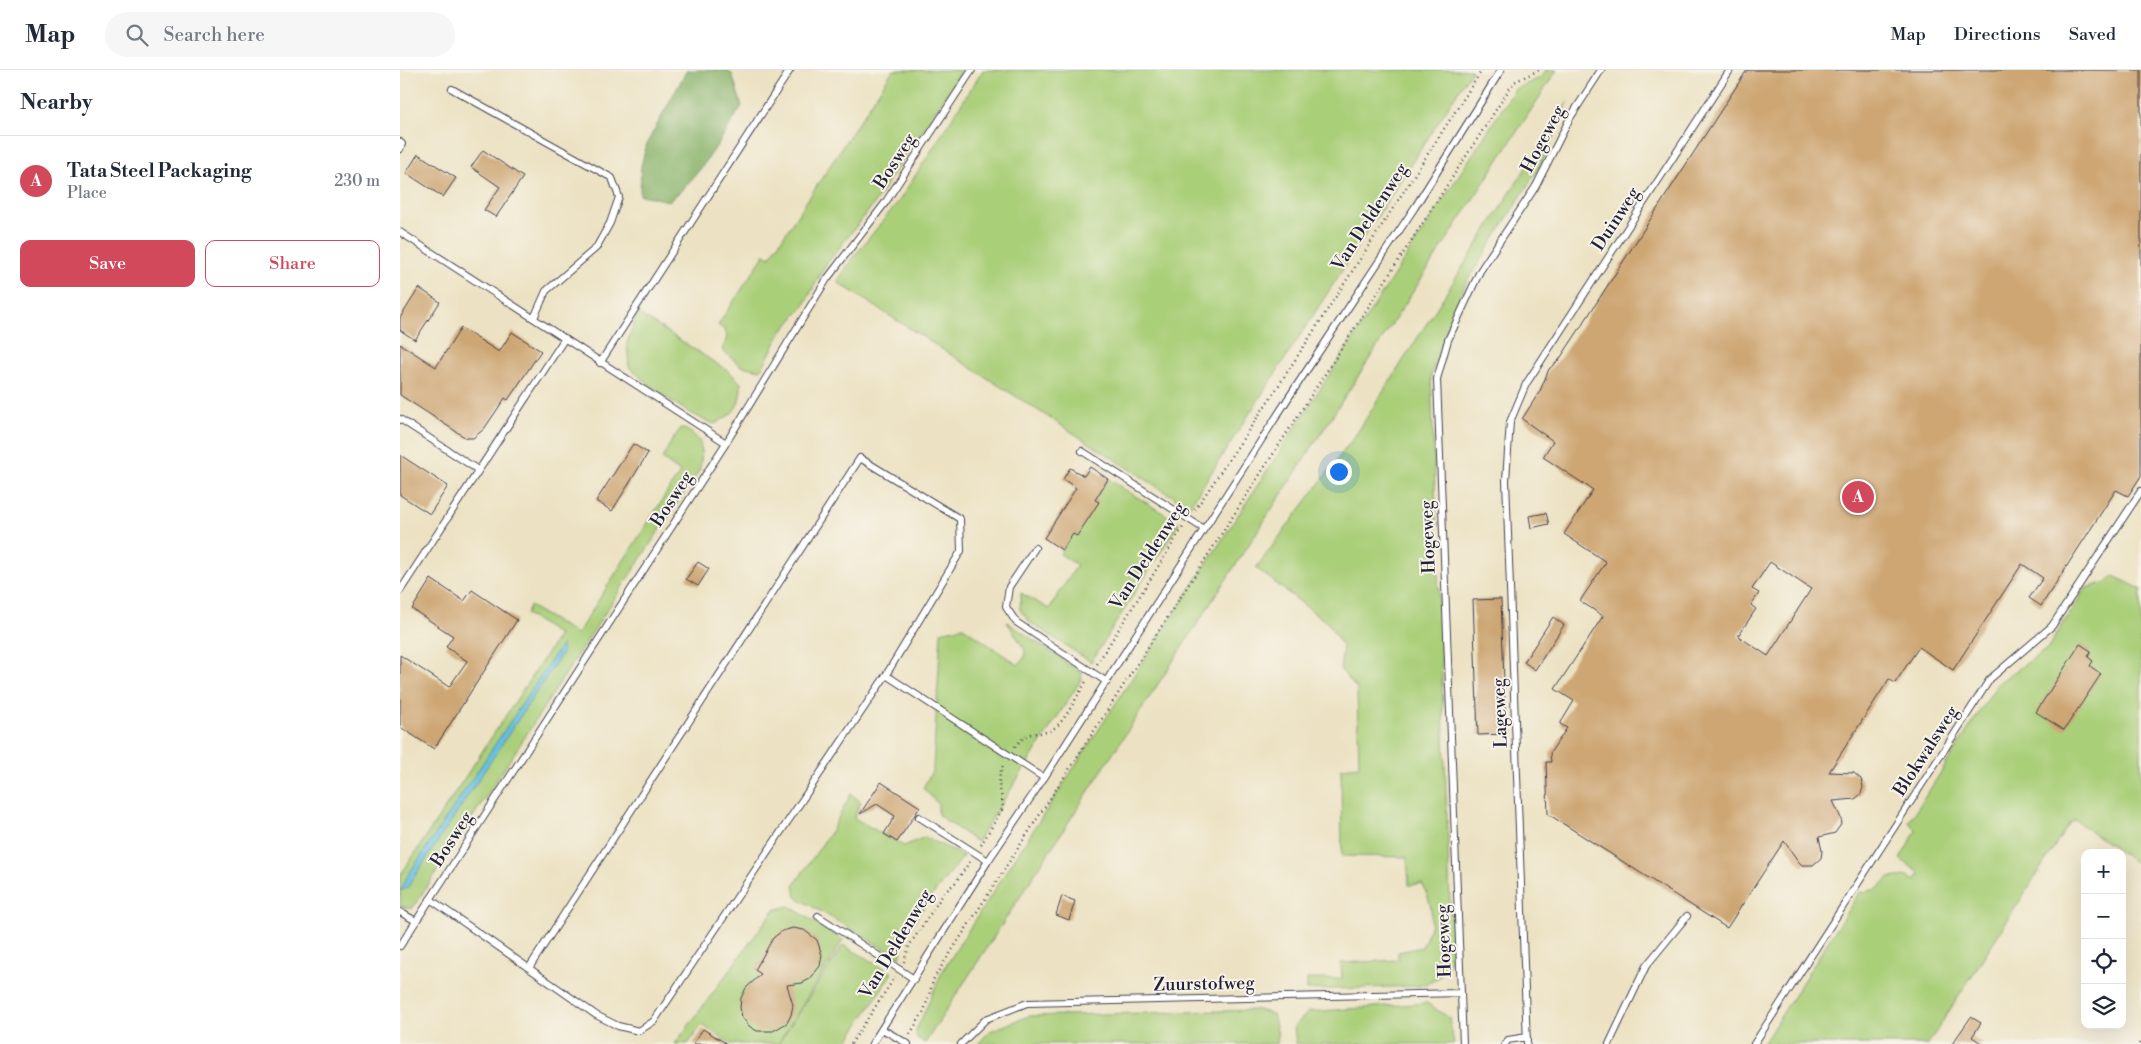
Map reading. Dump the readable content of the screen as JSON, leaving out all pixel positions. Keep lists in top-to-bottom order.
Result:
{
  "streets": {
    "lane": [
      "Hogeweg",
      "Bosweg",
      "Van Deldenweg",
      "Duinweg",
      "Lageweg",
      "Blokwalsweg",
      "Zuurstofweg"
    ]
  },
  "crossings": [
    ["Hogeweg", "Zuurstofweg"],
    ["Duinweg", "Lageweg"]
  ],
  "page": {
    "header": "Map",
    "search": "Search here",
    "nav": ["Map", "Directions", "Saved"],
    "heading": "Nearby",
    "list": [
      {
        "mark": "A",
        "name": "Tata Steel Packaging",
        "note": "Place",
        "value": "230 m"
      }
    ],
    "buttons": ["Save", "Share"],
    "pins": "A",
    "map_buttons": ["+", "−"]
  }
}
